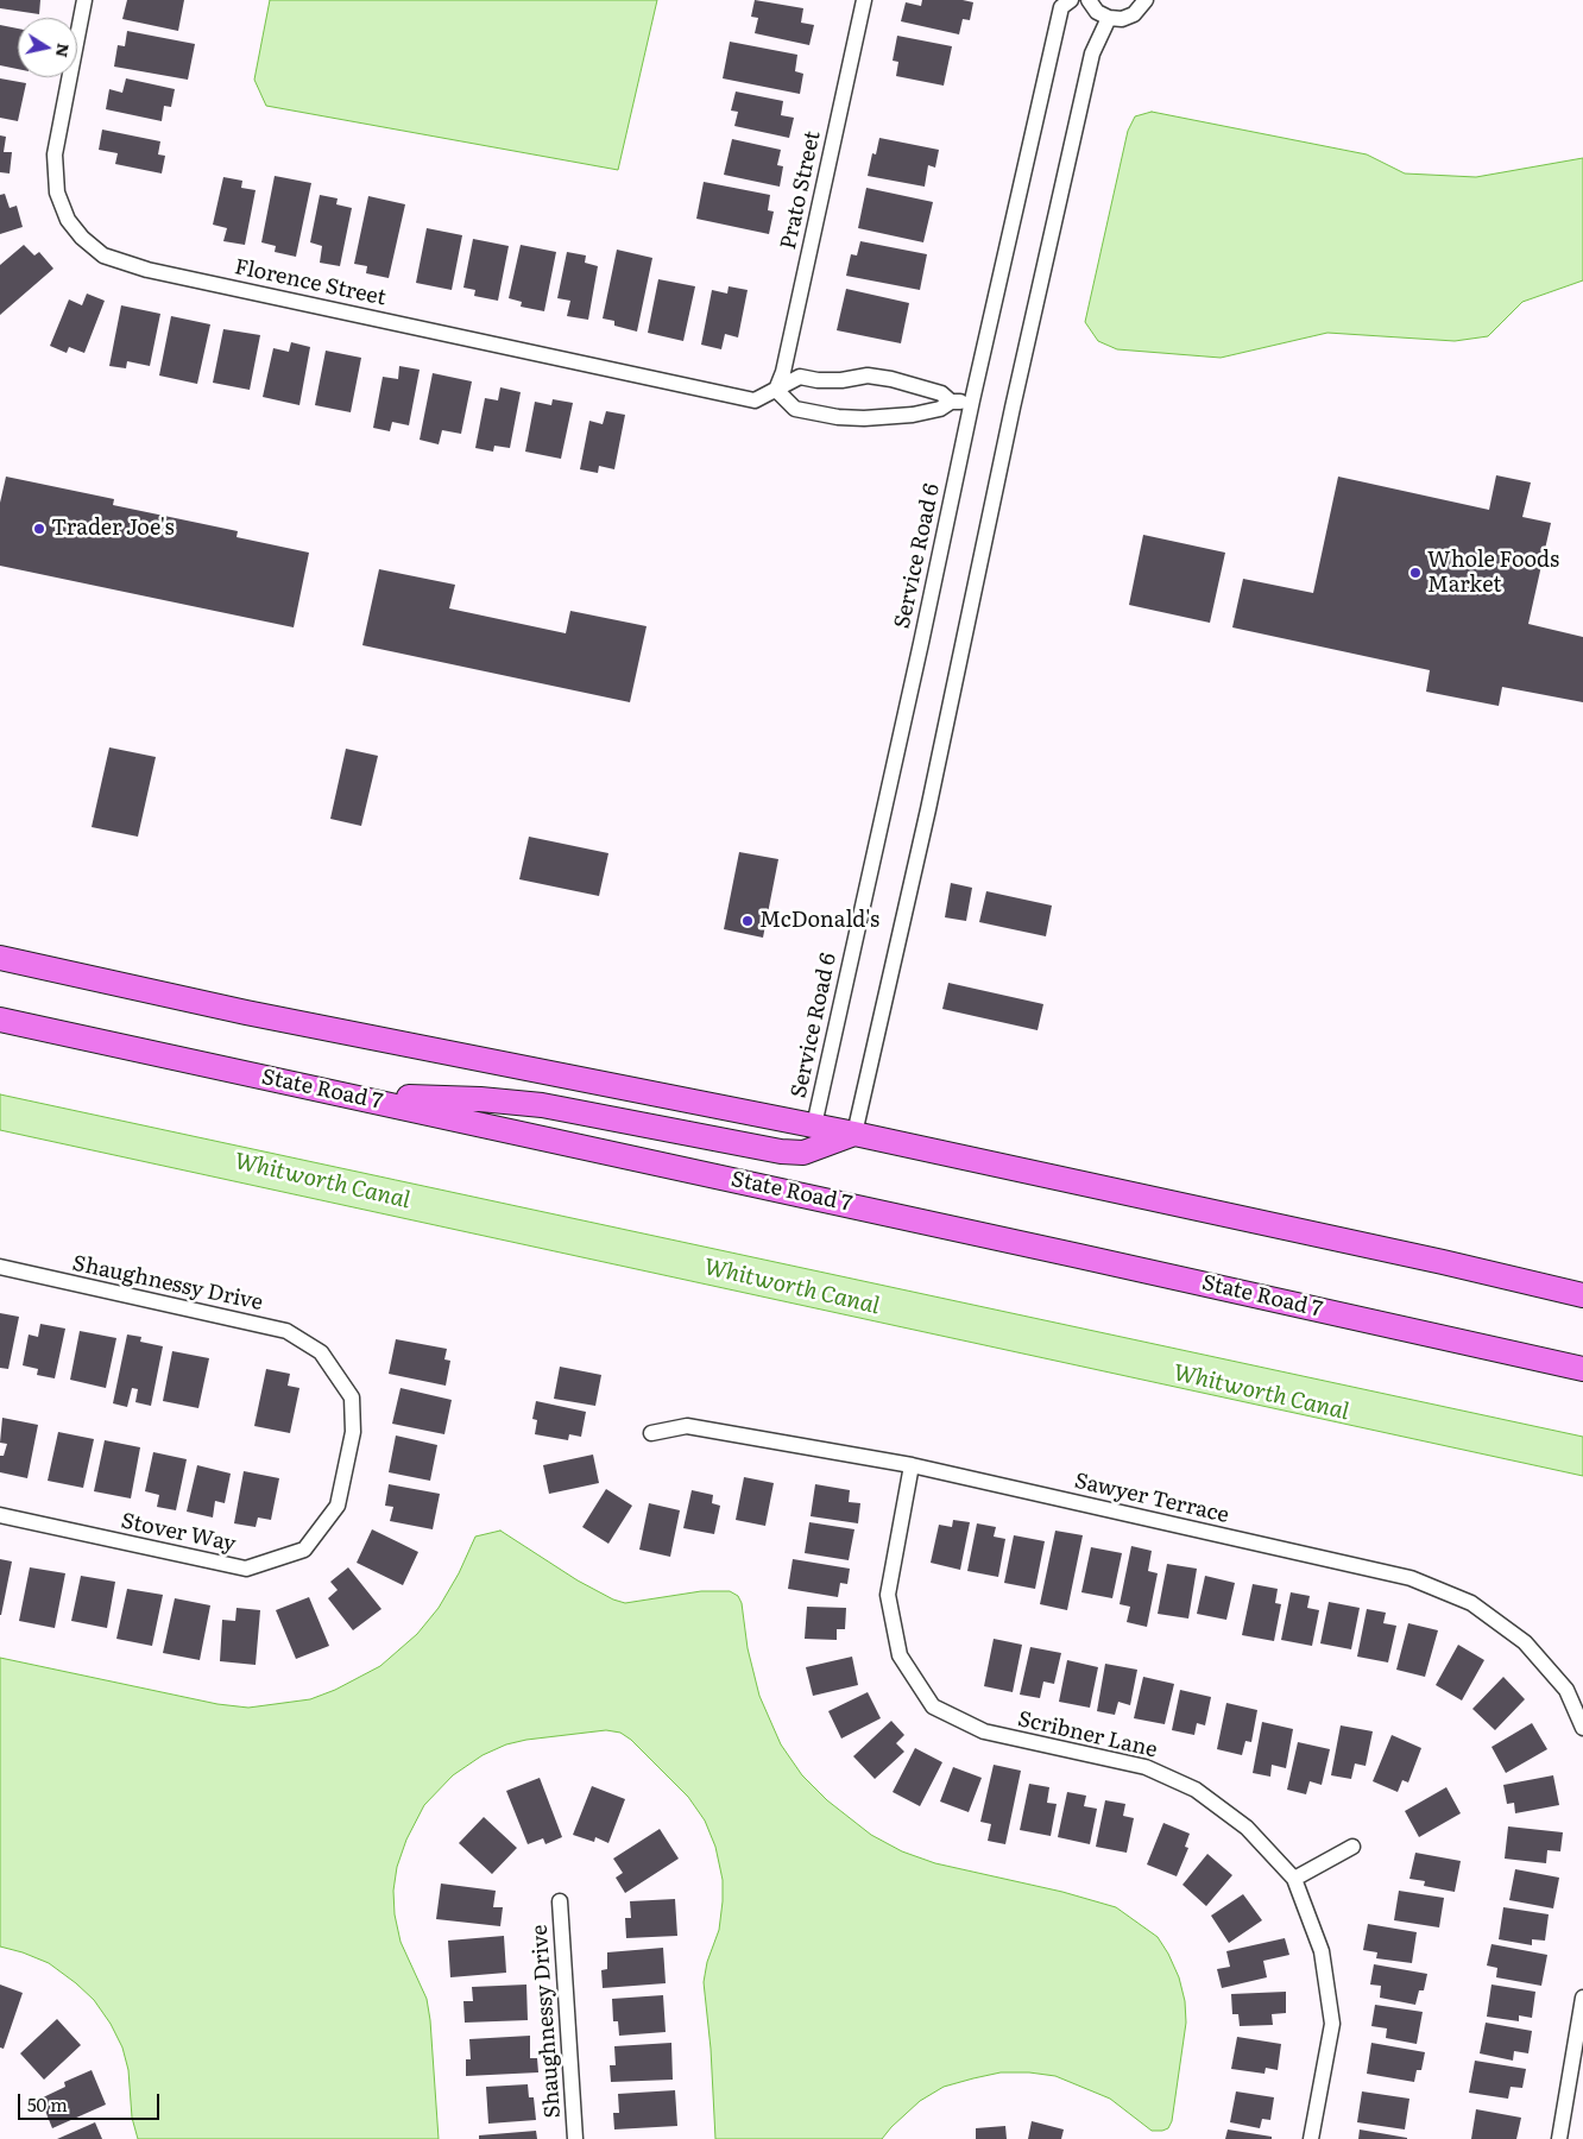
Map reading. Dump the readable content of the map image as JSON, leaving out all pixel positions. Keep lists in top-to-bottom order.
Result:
{
  "streets": {
    "main road": ["State Road 7"],
    "street": [
      "Prato Street",
      "Florence Street",
      "Service Road 6",
      "Shaughnessy Drive",
      "Sawyer Terrace",
      "Stover Way",
      "Scribner Lane"
    ]
  },
  "crossings": [
    ["Prato Street", "Florence Street"],
    ["Florence Street", "Service Road 6"],
    ["Shaughnessy Drive", "Stover Way"],
    ["Sawyer Terrace", "Scribner Lane"]
  ],
  "water": ["Whitworth Canal"],
  "places": ["Trader Joe's", "Whole Foods Market", "McDonald's"],
  "scale_bar": "50 m",
  "north": "right"
}
